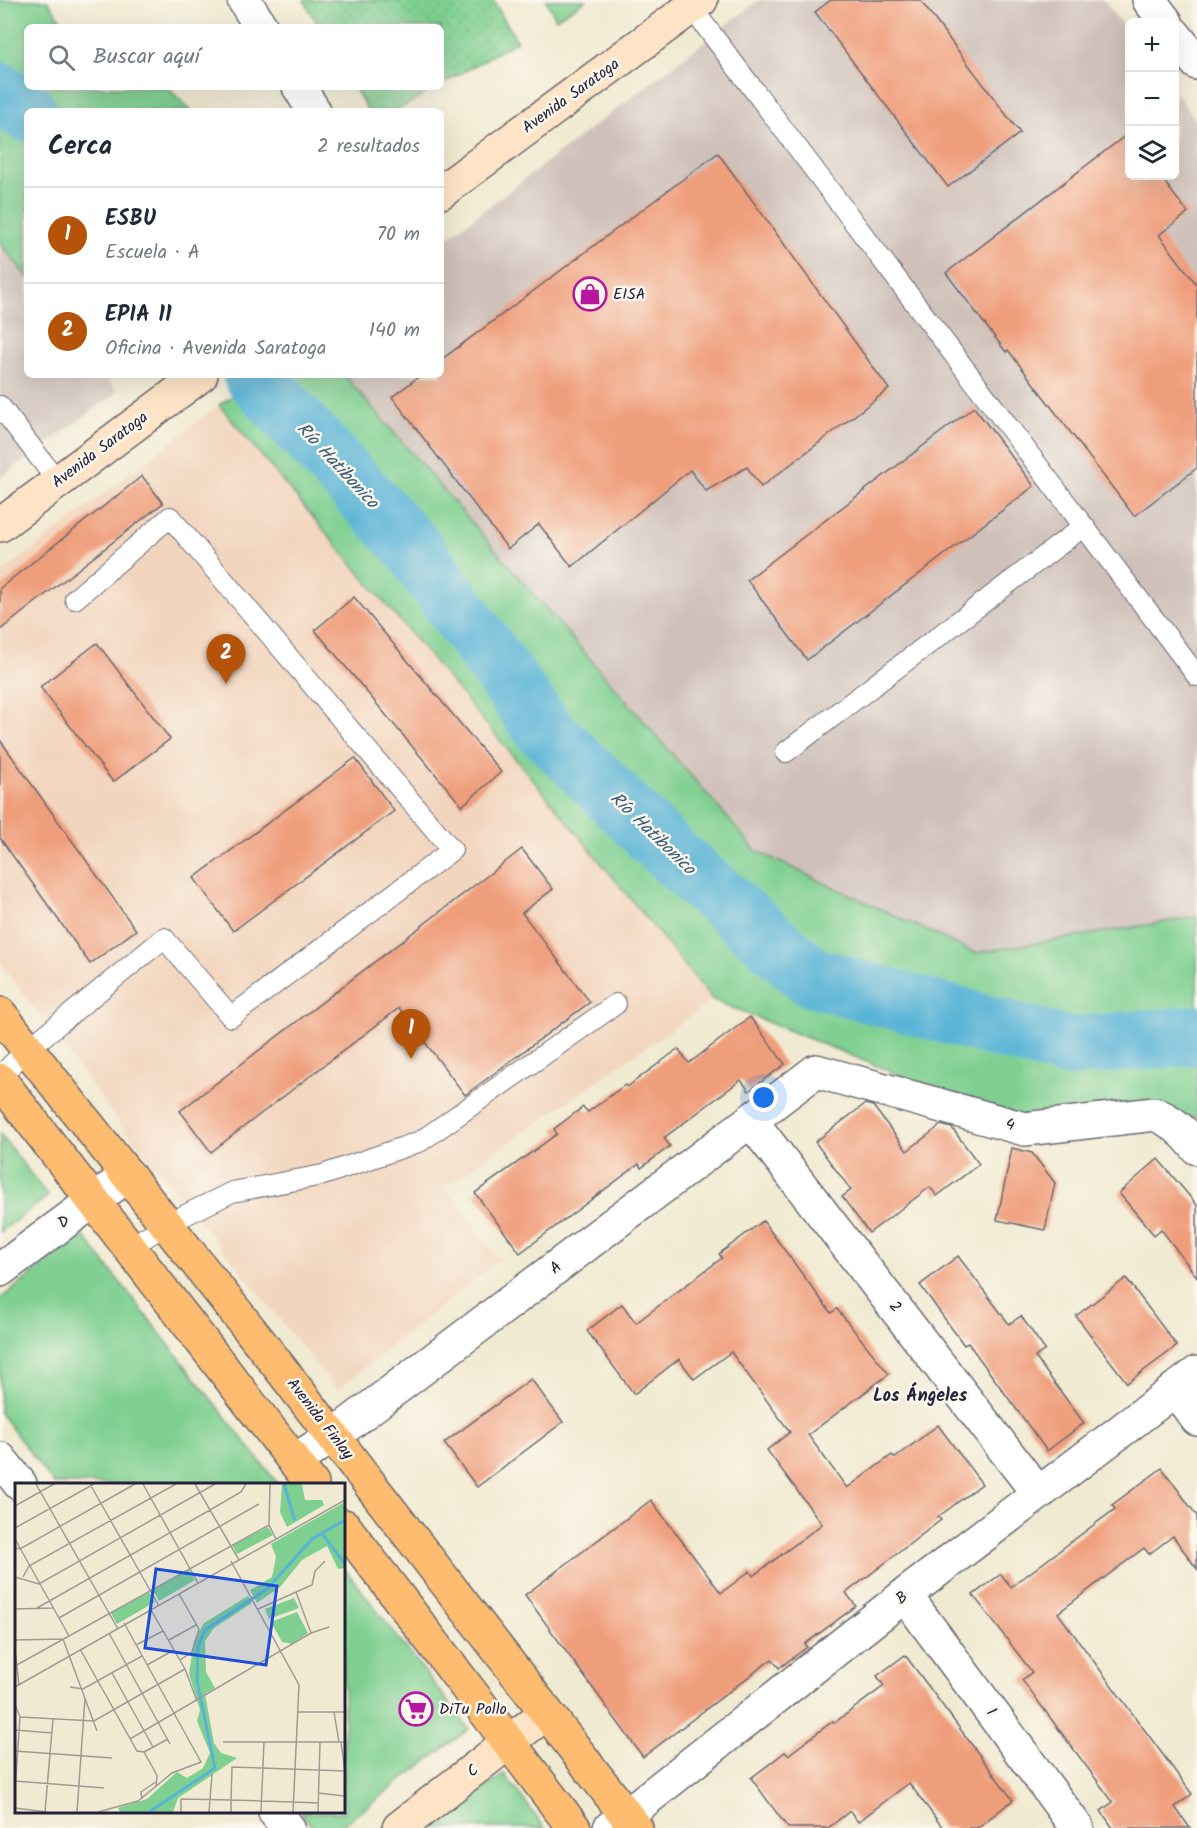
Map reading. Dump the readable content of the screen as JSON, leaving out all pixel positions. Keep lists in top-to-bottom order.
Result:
{
  "streets": {
    "main road": ["Avenida Saratoga", "Avenida Finlay", "C"],
    "street": [
      "4",
      "D",
      "A",
      "2",
      "B",
      "1"
    ]
  },
  "crossings": [
    ["4", "A"],
    ["D", "Avenida Finlay"],
    ["A", "2"],
    ["A", "Avenida Finlay"],
    ["2", "B"],
    ["Avenida Finlay", "B"],
    ["Avenida Finlay", "C"],
    ["B", "1"]
  ],
  "districts": ["Los Ángeles"],
  "water": ["Río Hatibonico"],
  "places": {
    "shop": ["EISA"],
    "supermarket": ["DiTu Pollo"]
  },
  "page": {
    "map_buttons": ["+", "−"],
    "search": "Buscar aquí",
    "heading": ["Cerca", "2 resultados"],
    "list": [
      {
        "mark": "1",
        "name": "ESBU",
        "note": "Escuela · A",
        "value": "70 m"
      },
      {
        "mark": "2",
        "name": "EPIA 11",
        "note": "Oficina · Avenida Saratoga",
        "value": "140 m"
      }
    ],
    "pins": ["2", "1"]
  }
}
